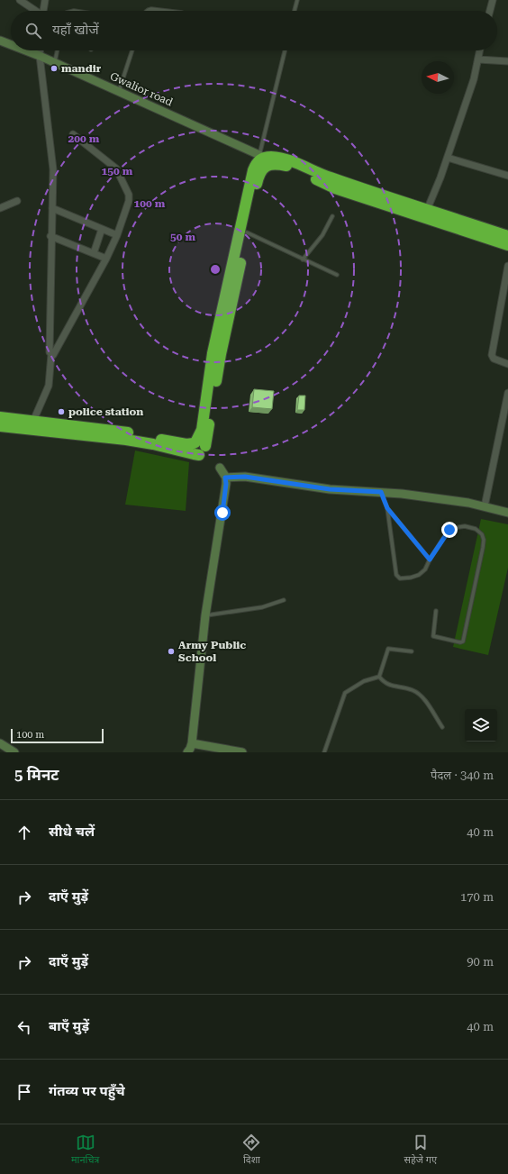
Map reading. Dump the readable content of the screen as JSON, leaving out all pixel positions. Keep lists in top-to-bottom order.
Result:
{
  "streets": {
    "street": ["Gwalior road"]
  },
  "places": ["mandir", "police station", "Army Public School"],
  "scale_bar": "100 m",
  "north": "left",
  "page": {
    "search": "यहाँ खोजें",
    "scale": "100 m",
    "heading": ["5 मिनट", "पैदल · 340 m"],
    "list": [
      ["सीधे चलें", "40 m"],
      ["दाएँ मुड़ें", "170 m"],
      ["दाएँ मुड़ें", "90 m"],
      ["बाएँ मुड़ें", "40 m"],
      "गंतव्य पर पहुँचे"
    ],
    "nav": ["मानचित्र", "दिशा", "सहेजे गए"]
  },
  "rings": [
    "200 m",
    "150 m",
    "100 m",
    "50 m"
  ]
}
